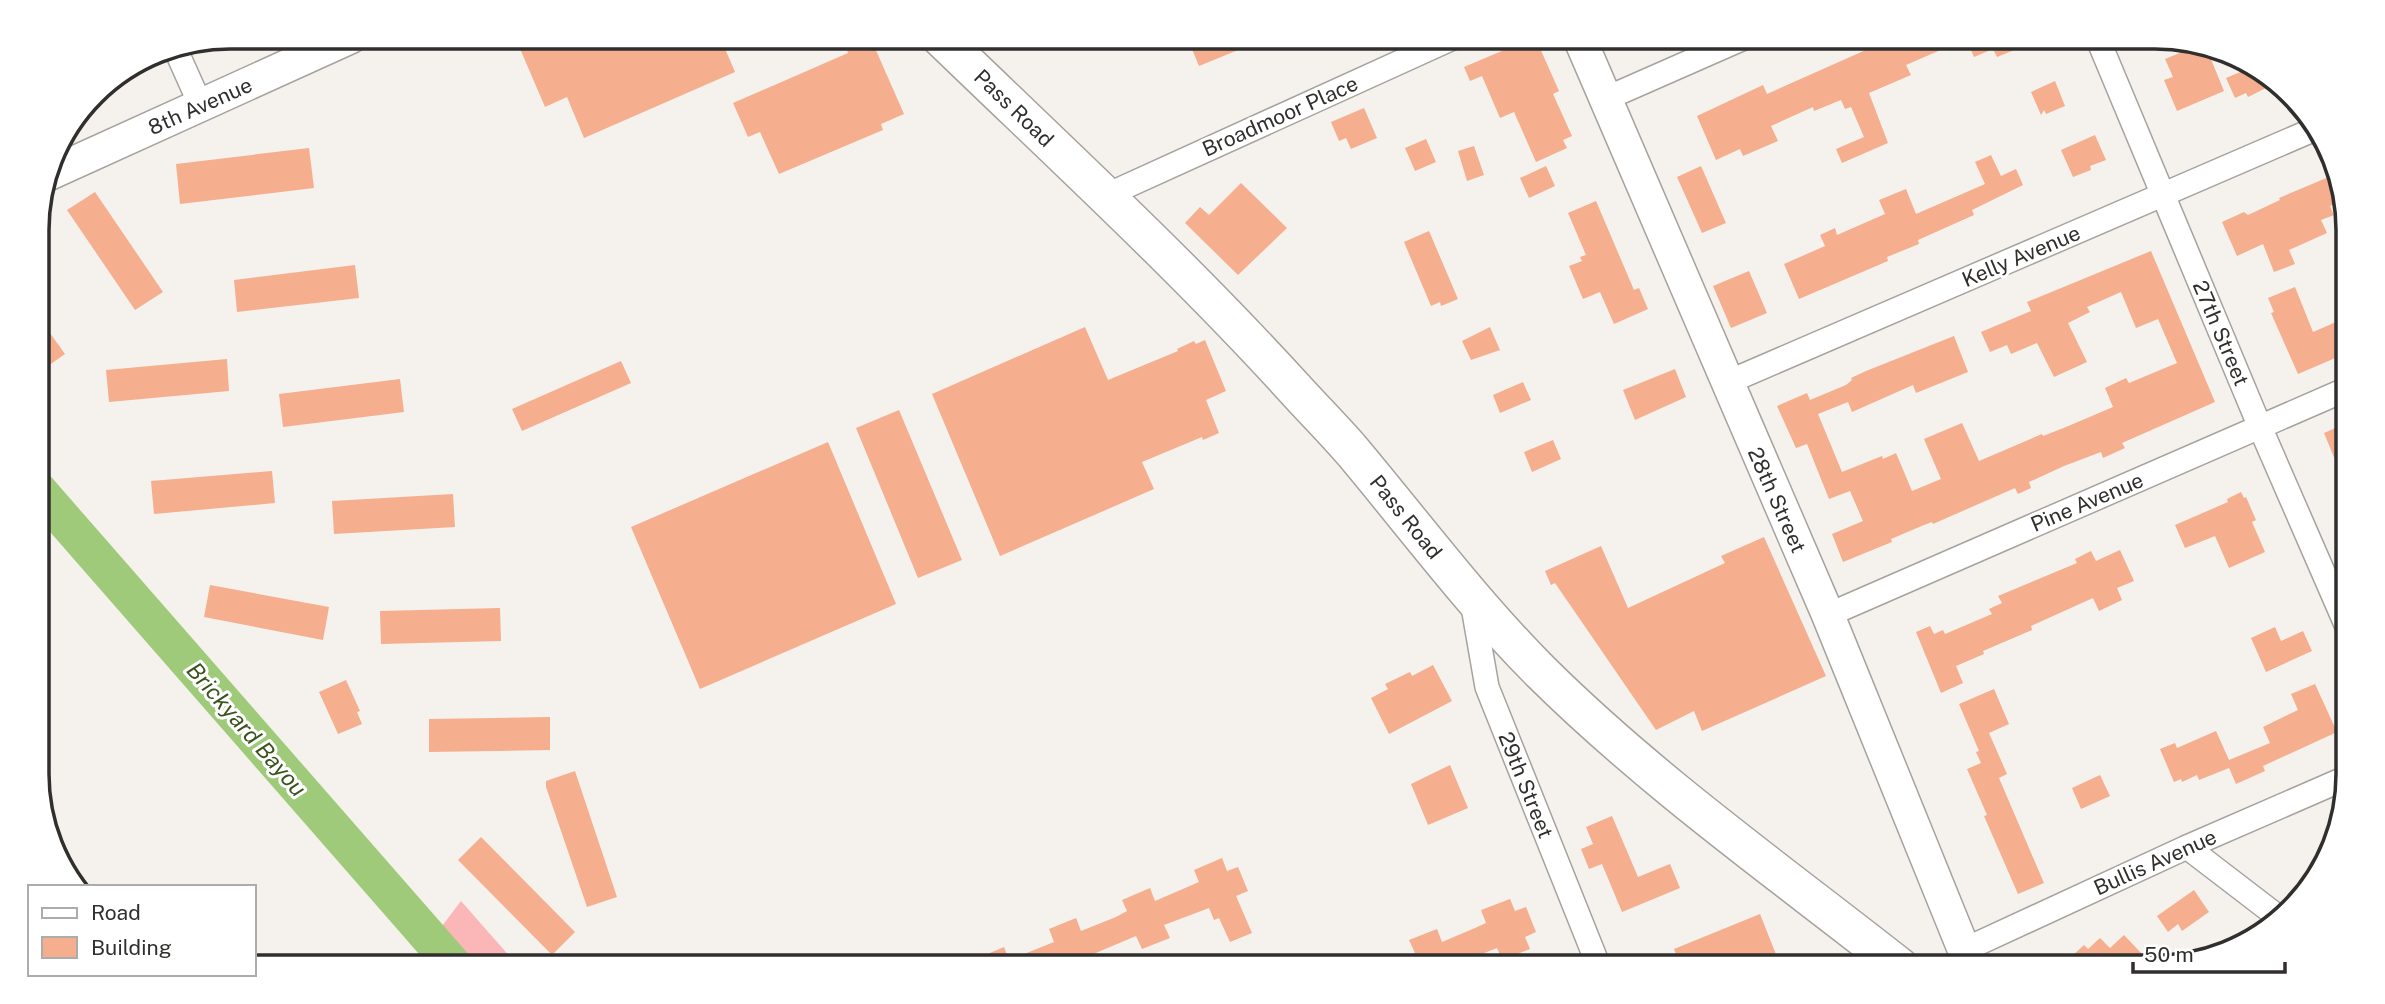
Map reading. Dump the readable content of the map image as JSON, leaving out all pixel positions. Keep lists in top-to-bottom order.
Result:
{
  "streets": {
    "main road": ["Pass Road"],
    "street": [
      "8th Avenue",
      "Broadmoor Place",
      "Kelly Avenue",
      "27th Street",
      "28th Street",
      "Pine Avenue",
      "29th Street",
      "Bullis Avenue"
    ]
  },
  "crossings": [
    ["Pass Road", "Broadmoor Place"],
    ["Pass Road", "29th Street"],
    ["Kelly Avenue", "27th Street"],
    ["Kelly Avenue", "28th Street"],
    ["27th Street", "Pine Avenue"],
    ["28th Street", "Pine Avenue"]
  ],
  "water": ["Brickyard Bayou"],
  "legend": ["Road", "Building"],
  "scale_bar": "50 m"
}
